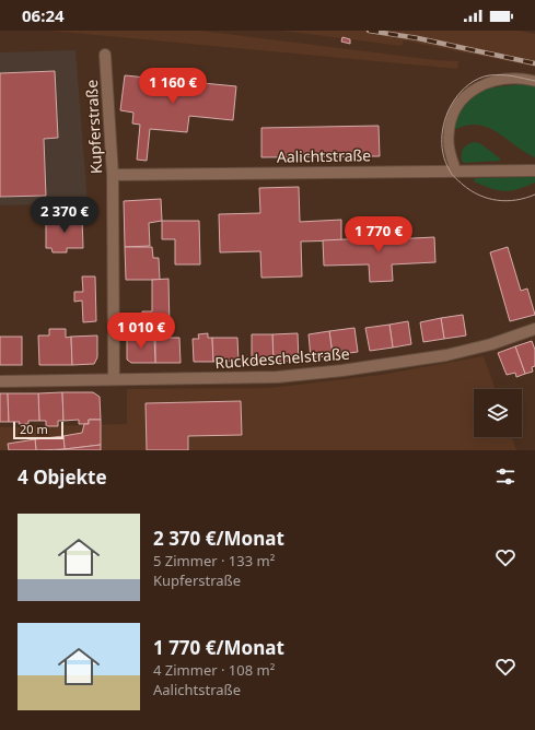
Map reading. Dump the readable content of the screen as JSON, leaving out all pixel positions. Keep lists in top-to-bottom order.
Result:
{
  "streets": {
    "street": ["Kupferstraße", "Aalichtstraße", "Ruckdeschelstraße"]
  },
  "crossings": [
    ["Kupferstraße", "Aalichtstraße"],
    ["Kupferstraße", "Ruckdeschelstraße"]
  ],
  "scale_bar": "20 m",
  "page": {
    "status": "06:24",
    "price": [
      "1 160 €",
      "2 370 €",
      "1 770 €",
      "1 010 €"
    ],
    "scale": "20 m",
    "heading": "4 Objekte",
    "list": [
      {
        "name": "2 370 €/Monat",
        "note": "5 Zimmer · 133 m² · Kupferstraße"
      },
      {
        "name": "1 770 €/Monat",
        "note": "4 Zimmer · 108 m² · Aalichtstraße"
      }
    ]
  }
}
